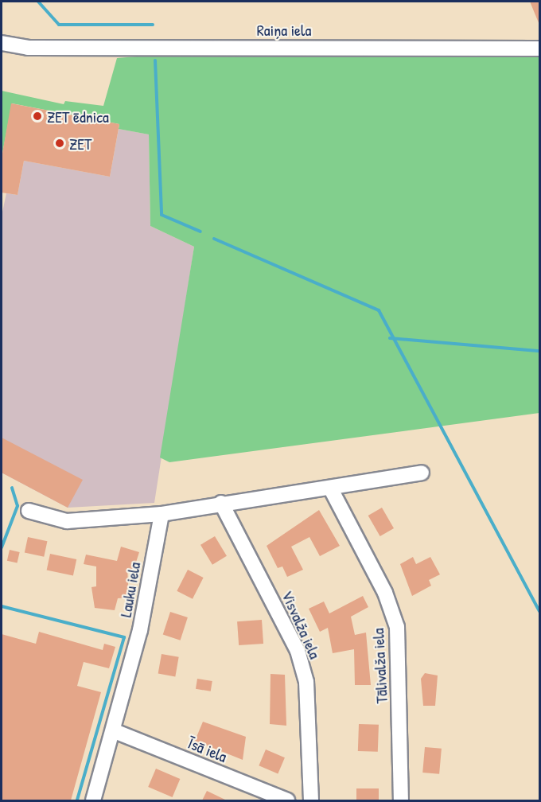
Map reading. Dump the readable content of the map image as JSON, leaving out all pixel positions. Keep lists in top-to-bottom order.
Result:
{
  "streets": {
    "street": [
      "Raiņa iela",
      "Lauku iela",
      "Visvalža iela",
      "Tālivalža iela",
      "Īsā iela"
    ]
  },
  "crossings": [
    ["Lauku iela", "Īsā iela"]
  ],
  "places": ["ZET ēdnica", "ZET"]
}
